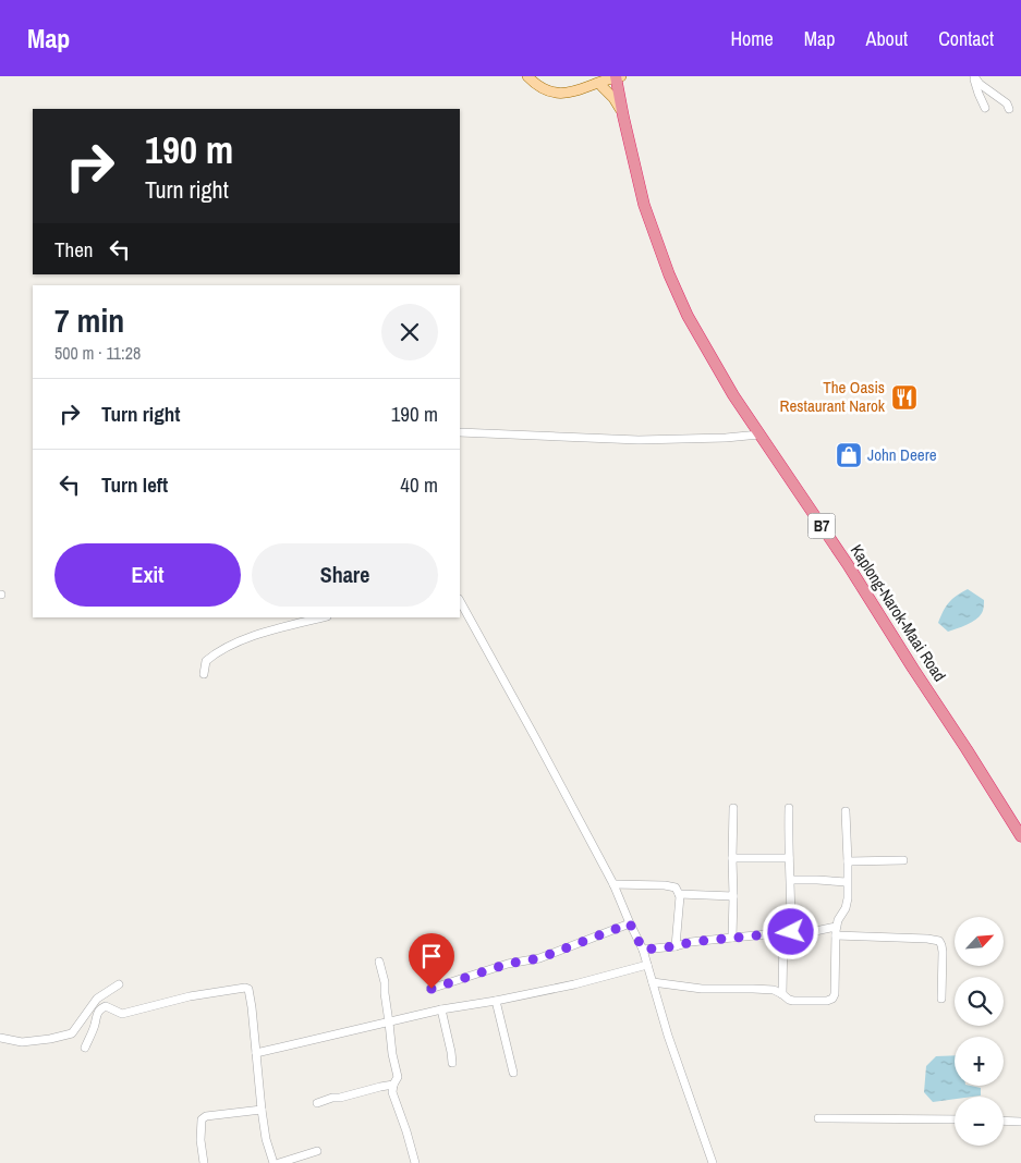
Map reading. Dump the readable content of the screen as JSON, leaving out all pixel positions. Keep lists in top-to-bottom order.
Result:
{
  "streets": {
    "highway": ["B7", "Kaplong-Narok-Maai Road"]
  },
  "places": {
    "restaurant": ["The Oasis Restaurant Narok"],
    "shop": ["John Deere"]
  },
  "north": "top right",
  "page": {
    "header": "Map",
    "nav": [
      "Home",
      "Map",
      "About",
      "Contact"
    ],
    "turn": ["190 m", "Turn right"],
    "then": "Then",
    "heading": ["7 min", "500 m · 11:28"],
    "list": [
      {
        "name": "Turn right",
        "value": "190 m"
      },
      {
        "name": "Turn left",
        "value": "40 m"
      }
    ],
    "buttons": ["Exit", "Share"],
    "map_buttons": ["+", "−"]
  }
}
